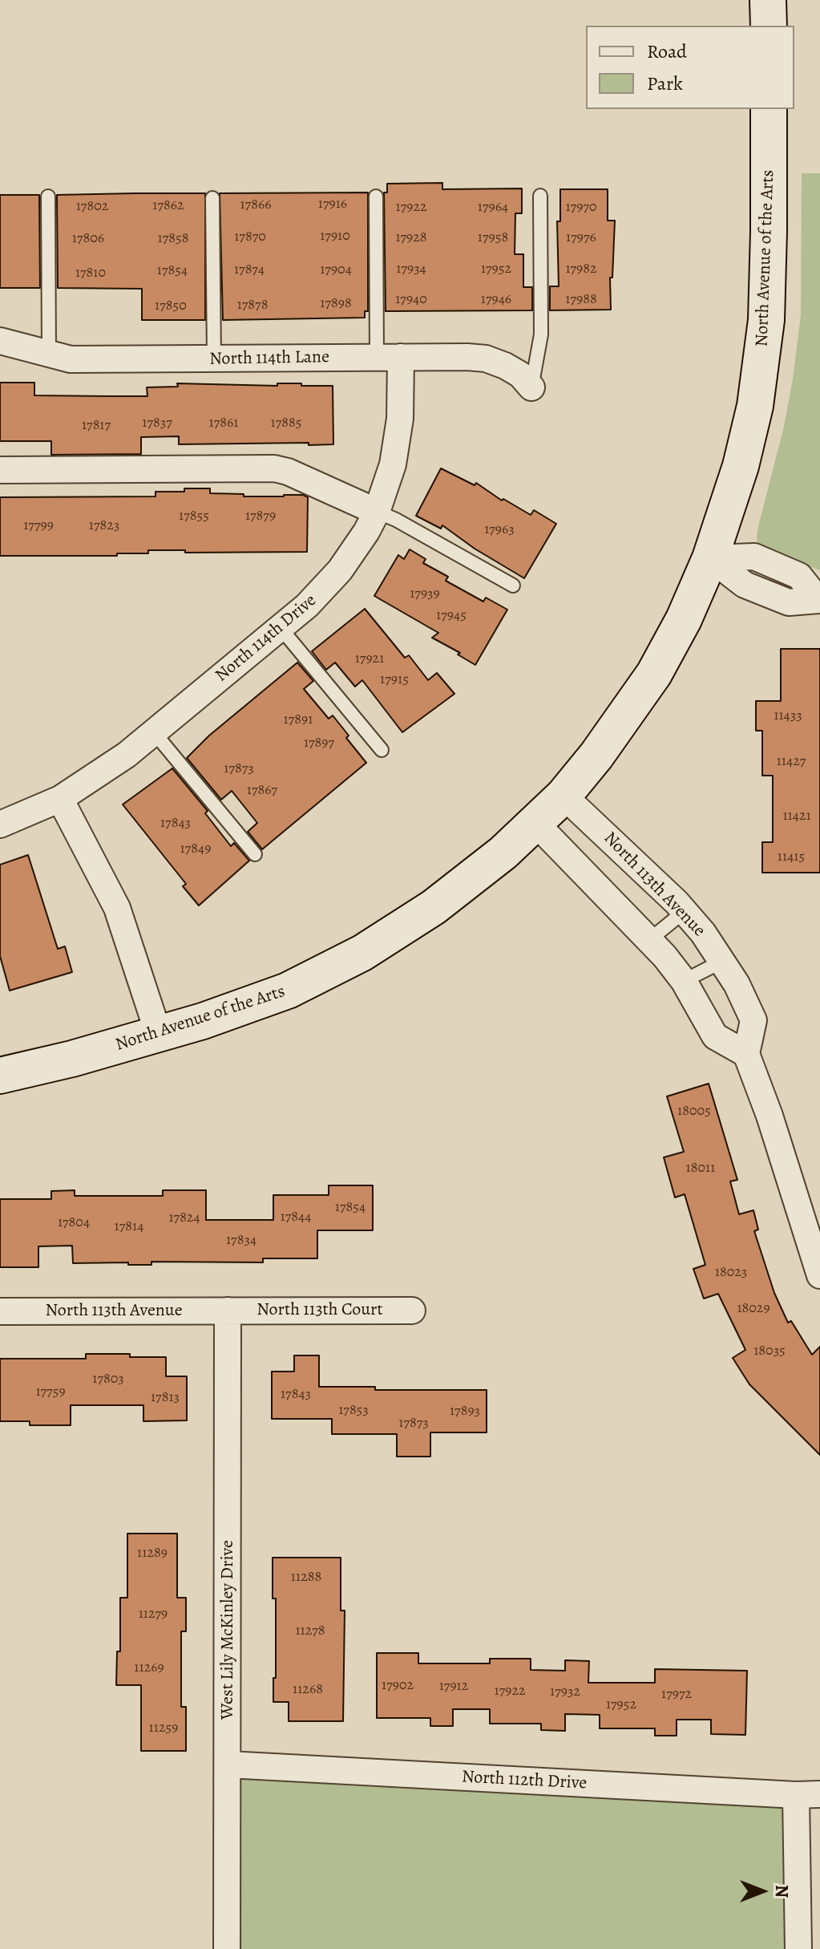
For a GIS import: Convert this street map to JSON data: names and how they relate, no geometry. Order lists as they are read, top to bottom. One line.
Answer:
{"streets":{"street":["North Avenue of the Arts","North 114th Lane","North 114th Drive","North 113th Avenue","North 113th Court","West Lily McKinley Drive","North 112th Drive"]},"crossings":[["North Avenue of the Arts","North 113th Avenue"],["North 114th Lane","North 114th Drive"],["North 113th Avenue","North 113th Court"],["North 113th Avenue","West Lily McKinley Drive"],["North 113th Court","West Lily McKinley Drive"],["West Lily McKinley Drive","North 112th Drive"]],"house_numbers":["17916","17866","17862","17802","17922","17964","17970","17910","17870","17928","17958","17976","17806","17858","17934","17952","17982","17874","17904","17854","17810","17940","17946","17988","17898","17878","17850","17837","17861","17885","17817","17855","17879","17799","17823","17963","17939","17945","17921","17915","11433","17891","17897","11427","17873","17867","11421","17843","17849","11415","18005","18011","17854","17844","17824","17804","17814","17834","18023","18029","18035","17803","17759","17843","17813","17853","17893","17873","11289","11288","11279","11278","11269","17902","17912","11268","17922","17932","17972","17952","11259"],"legend":["Road","Park"],"north":"right"}
